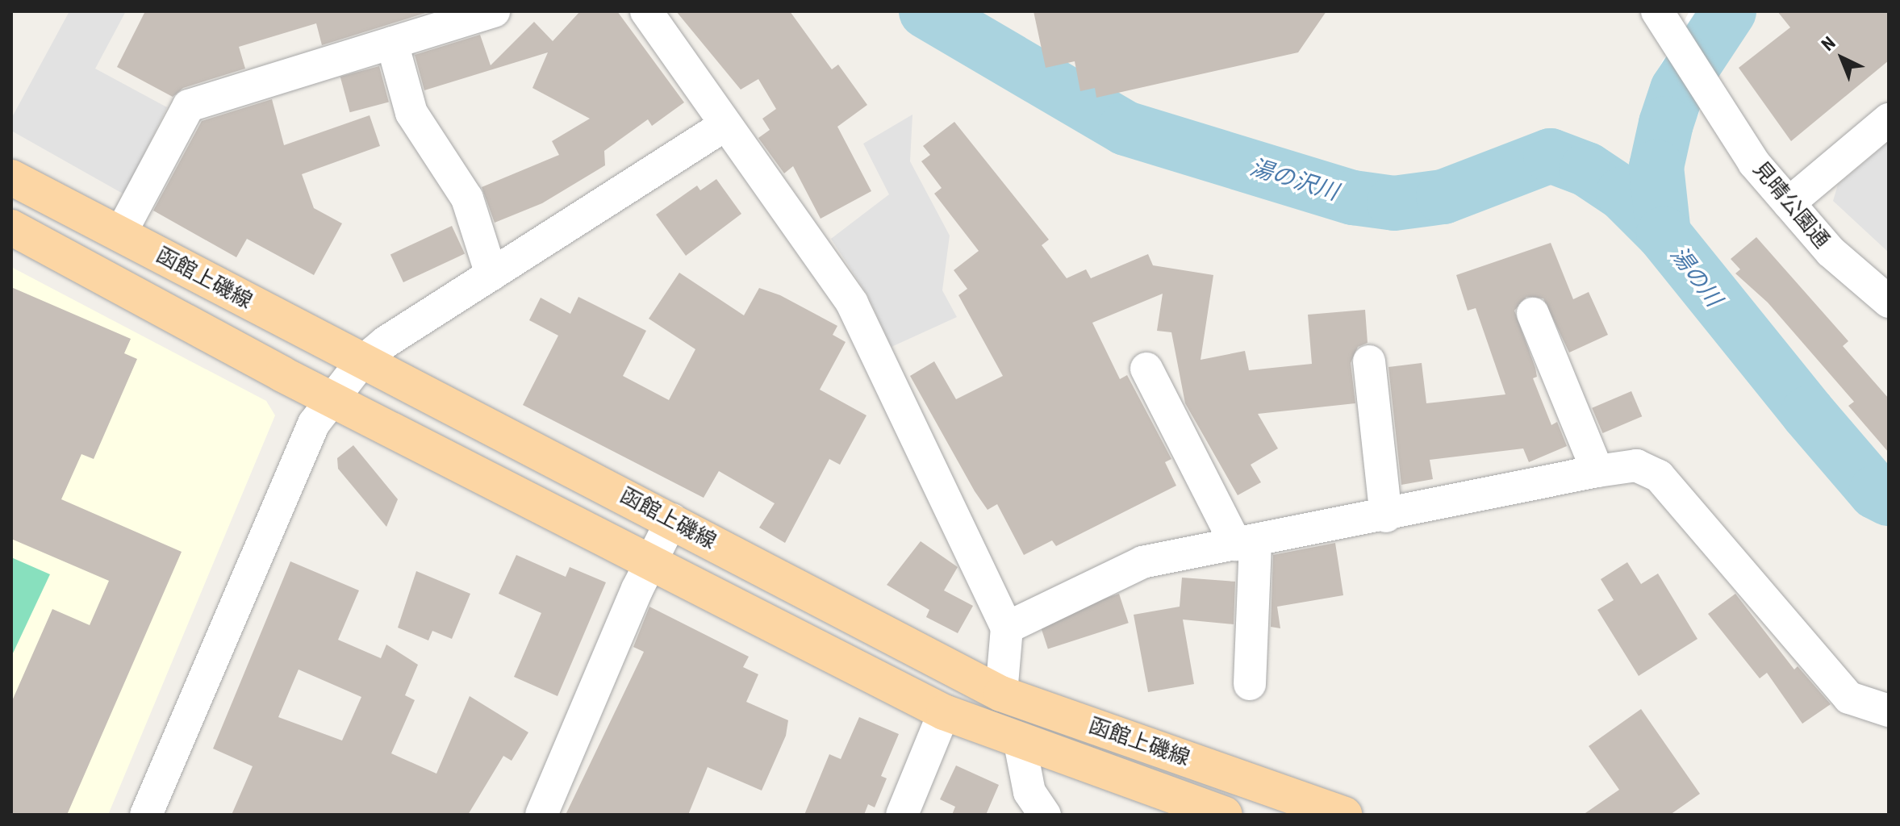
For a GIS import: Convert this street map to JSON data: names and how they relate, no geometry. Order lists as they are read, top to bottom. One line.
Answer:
{"streets":{"main road":["函館上磯線"],"street":["見晴公園通"]},"water":["湯の沢川","湯の川"],"north":"top left"}
